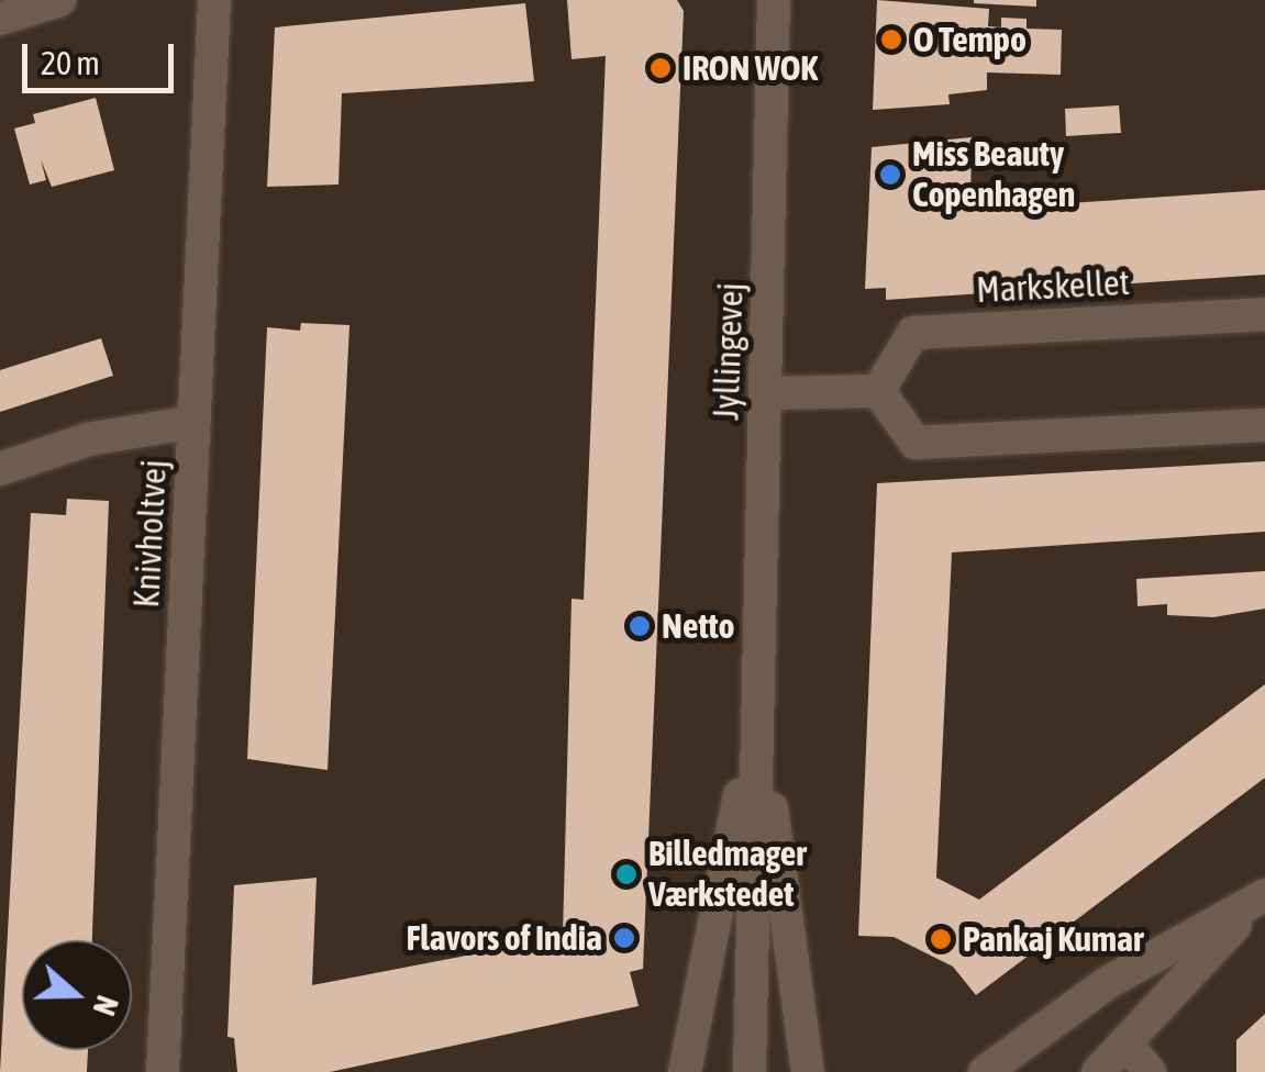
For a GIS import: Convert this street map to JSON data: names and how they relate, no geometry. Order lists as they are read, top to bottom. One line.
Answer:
{"streets":{"street":["Markskellet","Jyllingevej","Knivholtvej"]},"places":["O Tempo","IRON WOK","Miss Beauty Copenhagen","Netto","Billedmager Værkstedet","Flavors of India","Pankaj Kumar"],"scale_bar":"20 m","north":"right"}
